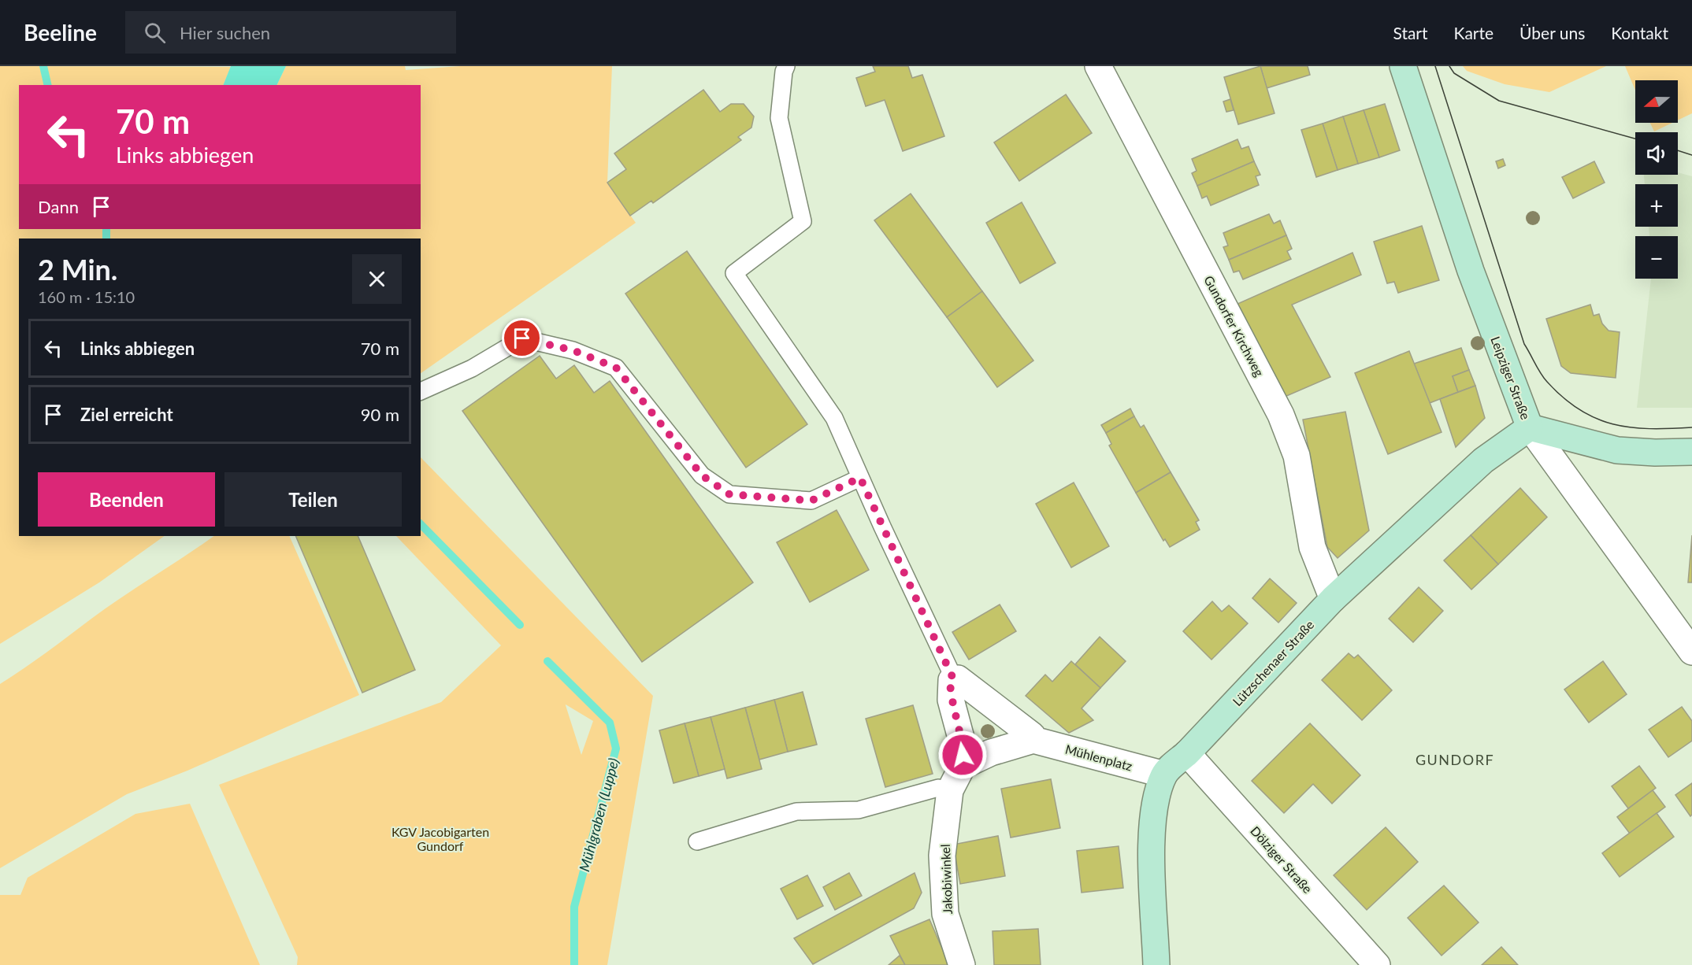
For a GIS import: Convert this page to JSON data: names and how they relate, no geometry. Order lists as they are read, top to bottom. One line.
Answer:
{"streets":{"street":["Gundorfer Kirchweg","Leipziger Straße","Lützschenaer Straße","Mühlenplatz","Dölziger Straße","Jakobiwinkel"]},"crossings":[["Gundorfer Kirchweg","Lützschenaer Straße"],["Leipziger Straße","Lützschenaer Straße"],["Lützschenaer Straße","Mühlenplatz"],["Lützschenaer Straße","Dölziger Straße"]],"districts":["GUNDORF"],"water":["Mühlgraben (Luppe)"],"parks":["KGV Jacobigarten Gundorf"],"north":"left","page":{"header":"Beeline","search":"Hier suchen","nav":["Start","Karte","Über uns","Kontakt"],"map_buttons":["+","−"],"turn":["70 m","Links abbiegen"],"then":"Dann","heading":["2 Min.","160 m · 15:10"],"list":[{"name":"Links abbiegen","value":"70 m"},{"name":"Ziel erreicht","value":"90 m"}],"buttons":["Beenden","Teilen"]}}
